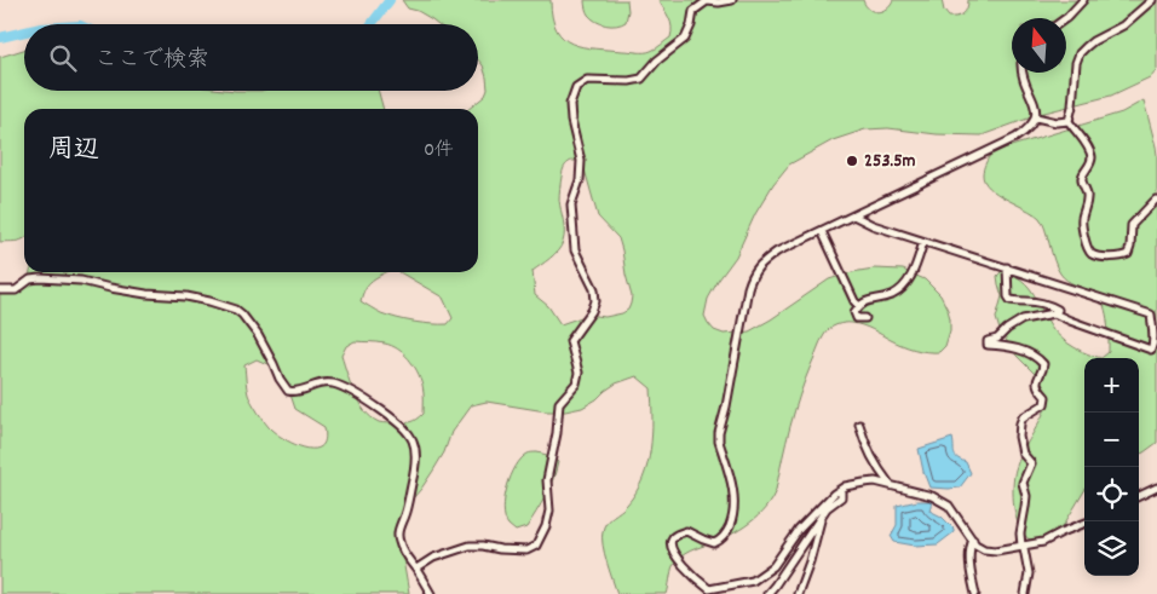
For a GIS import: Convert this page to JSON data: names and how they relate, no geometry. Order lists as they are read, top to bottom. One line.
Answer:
{"places":["253.5m"],"north":"top","page":{"search":"ここで検索","heading":["周辺","0件"],"map_buttons":["+","−"]}}
